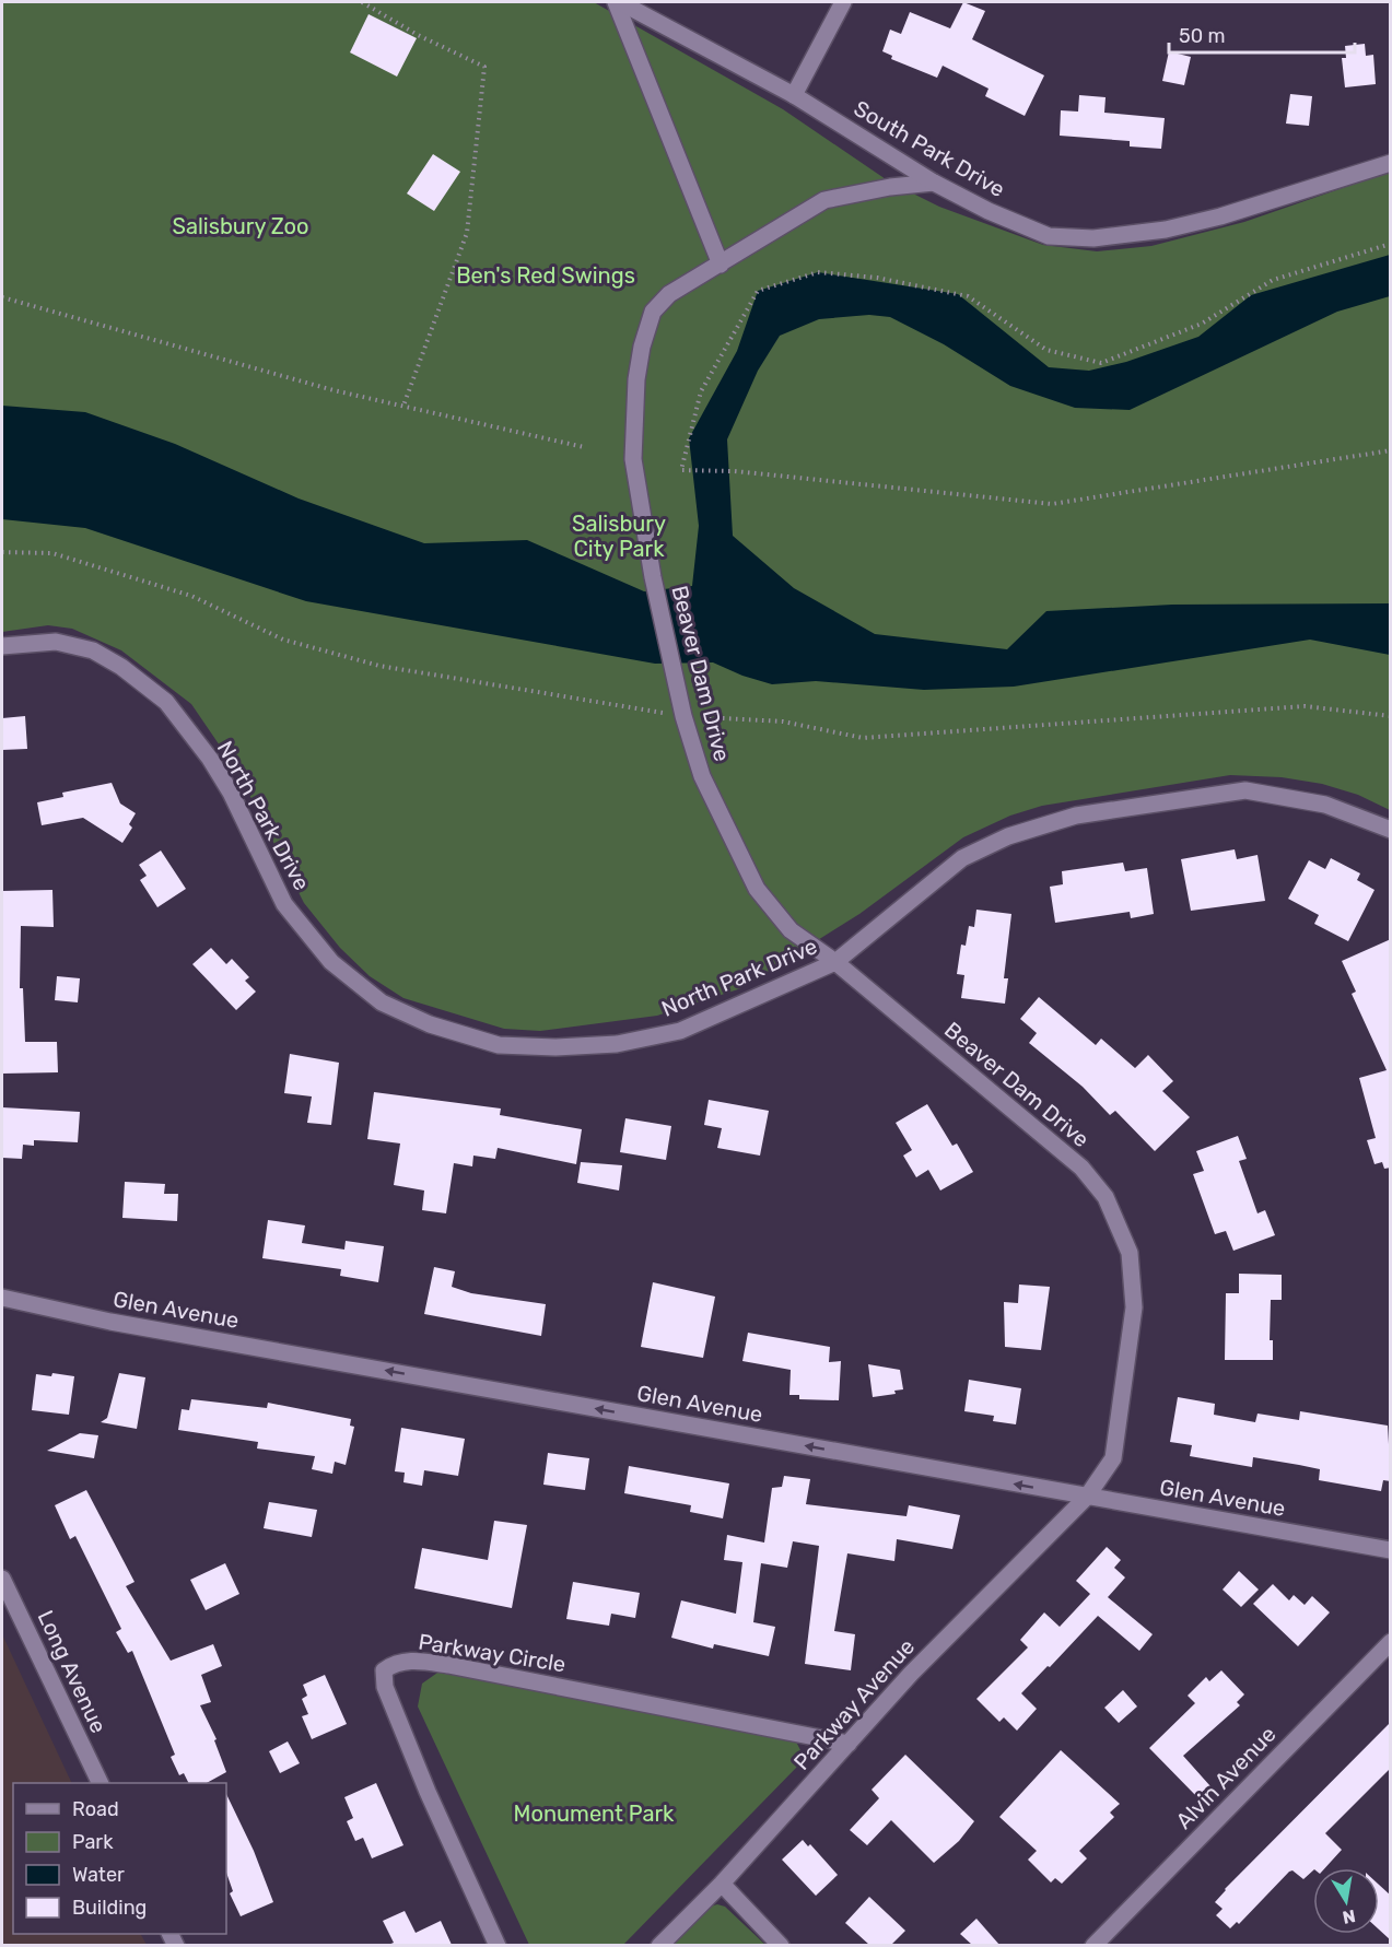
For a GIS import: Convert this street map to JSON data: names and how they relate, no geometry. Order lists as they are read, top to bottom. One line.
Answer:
{"streets":{"street":["South Park Drive","Beaver Dam Drive","North Park Drive","Glen Avenue","Parkway Circle","Long Avenue","Parkway Avenue","Alvin Avenue"]},"crossings":[["South Park Drive","Beaver Dam Drive"],["Beaver Dam Drive","North Park Drive"],["Beaver Dam Drive","Glen Avenue"],["Beaver Dam Drive","Parkway Avenue"],["Glen Avenue","Parkway Avenue"],["Parkway Circle","Parkway Avenue"]],"one_way":["Glen Avenue"],"parks":["Salisbury Zoo","Ben's Red Swings","Salisbury City Park","Monument Park"],"legend":["Road","Park","Water","Building"],"scale_bar":"50 m","north":"bottom"}
